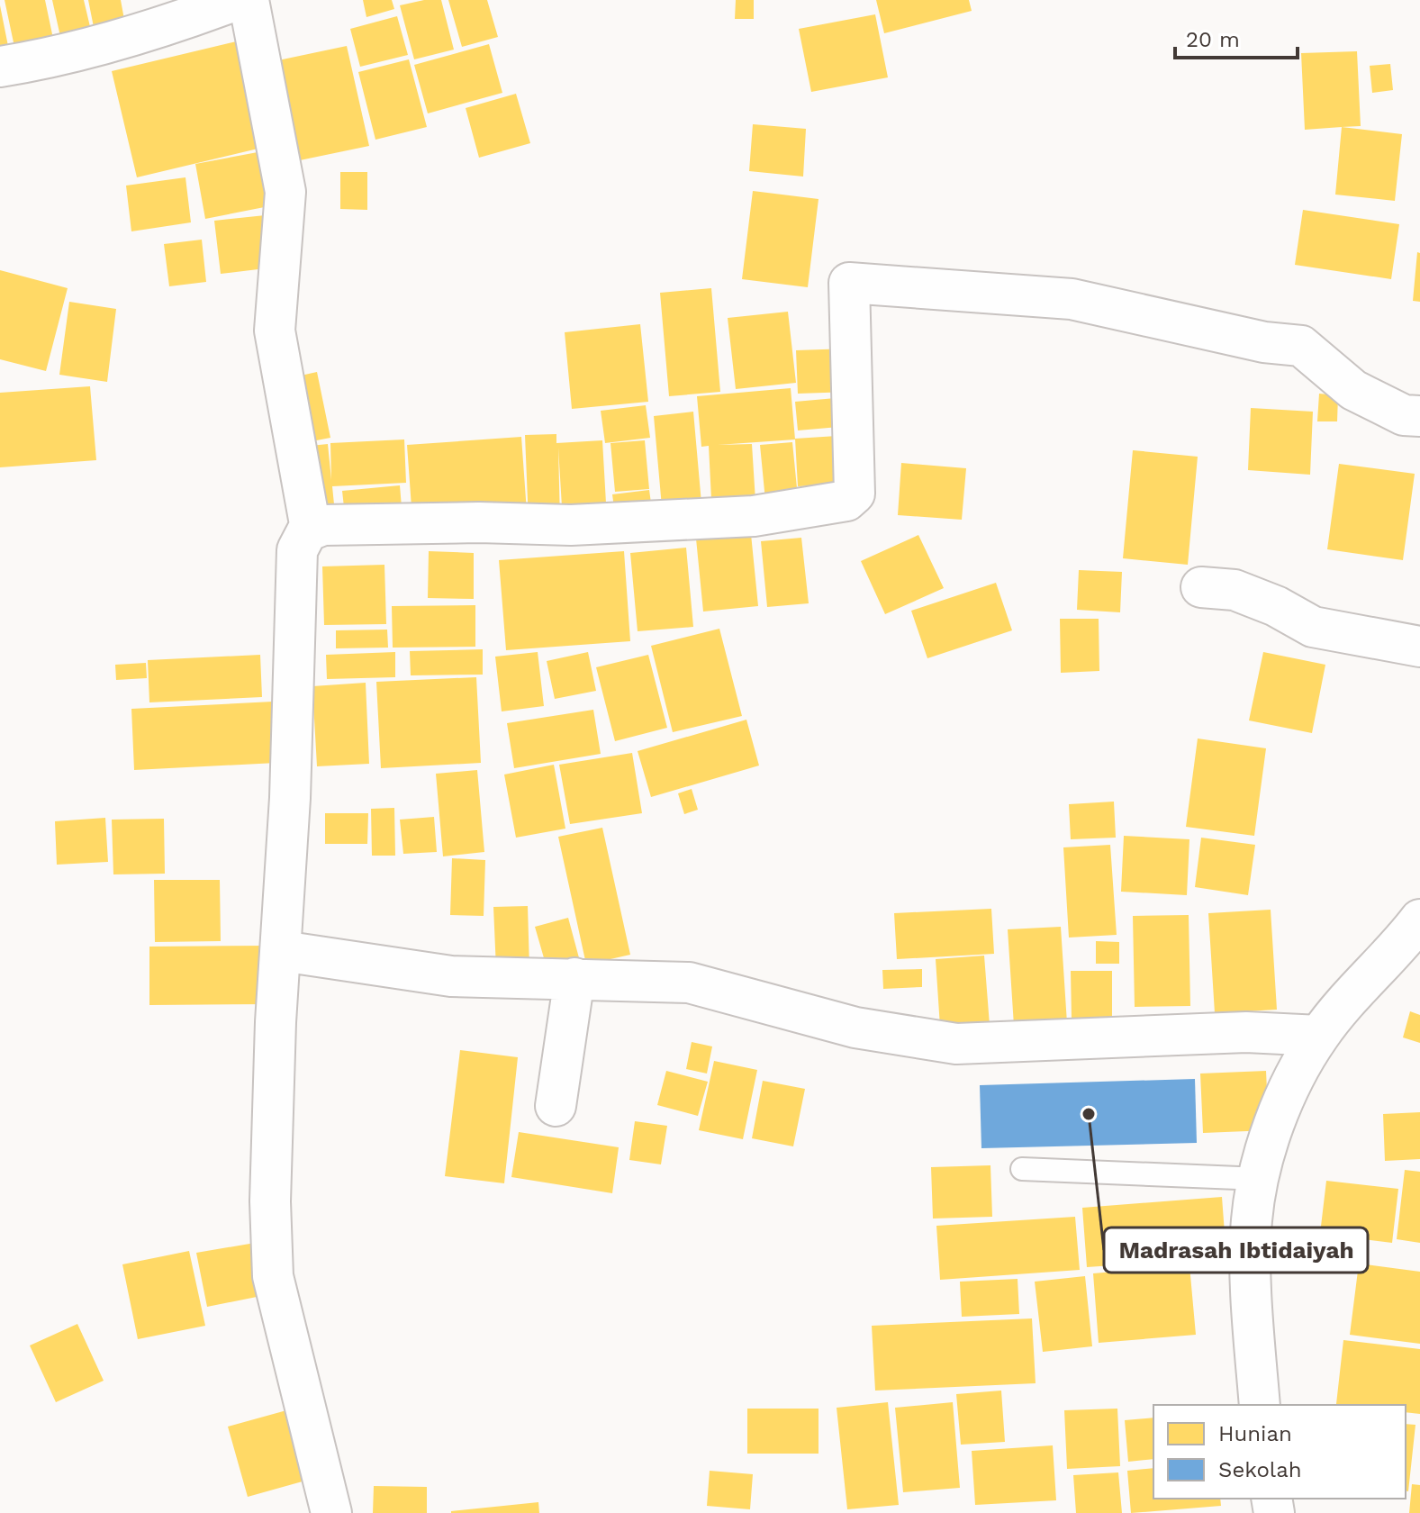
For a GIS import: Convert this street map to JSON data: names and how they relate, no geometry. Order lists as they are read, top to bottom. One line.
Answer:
{"places":["Madrasah Ibtidaiyah"],"legend":["Hunian","Sekolah"],"scale_bar":"20 m"}
